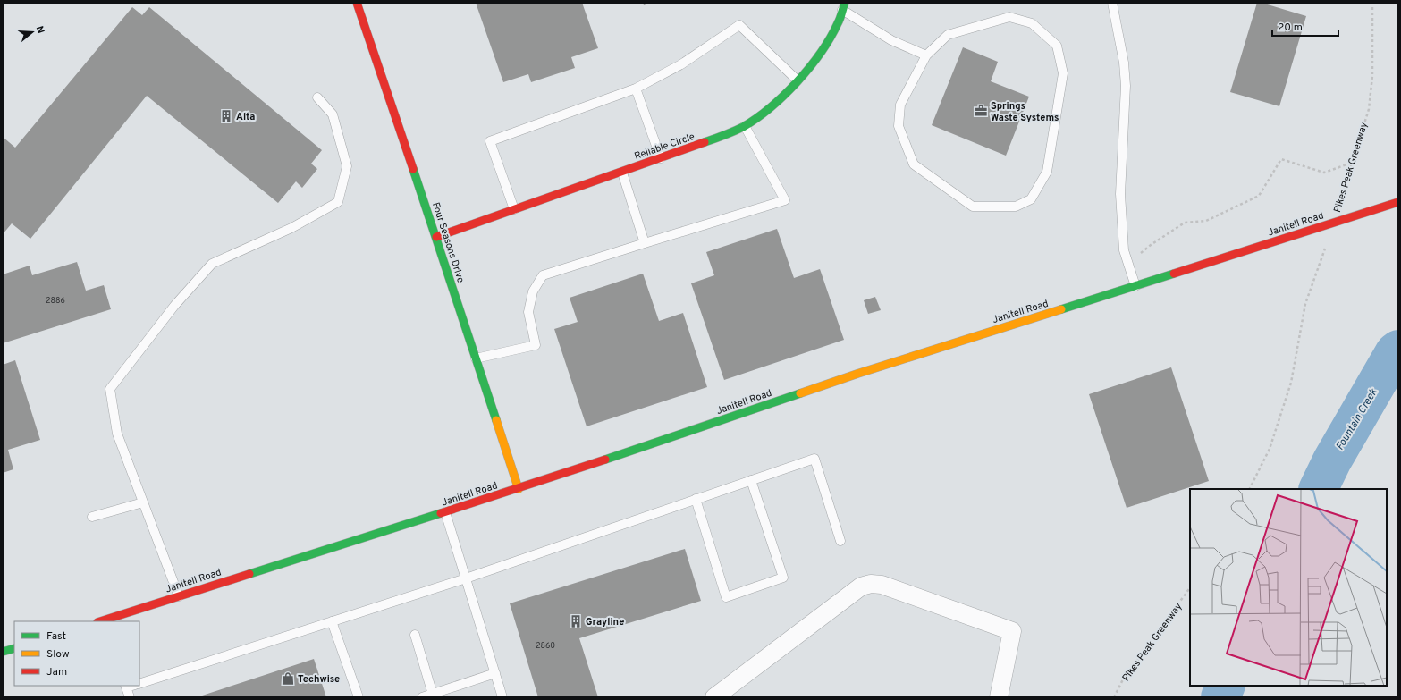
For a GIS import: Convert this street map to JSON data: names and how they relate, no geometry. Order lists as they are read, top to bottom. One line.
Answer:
{"streets":{"street":["Reliable Circle","Janitell Road","Four Seasons Drive"],"path":["Pikes Peak Greenway"]},"crossings":[["Reliable Circle","Four Seasons Drive"],["Janitell Road","Four Seasons Drive"]],"water":["Fountain Creek"],"places":{"office":["Springs Waste Systems"],"building":["Alta","Grayline"],"shop":["Techwise"]},"house_numbers":["2886","2860"],"legend":["Fast","Slow","Jam"],"scale_bar":"20 m","north":"right"}
